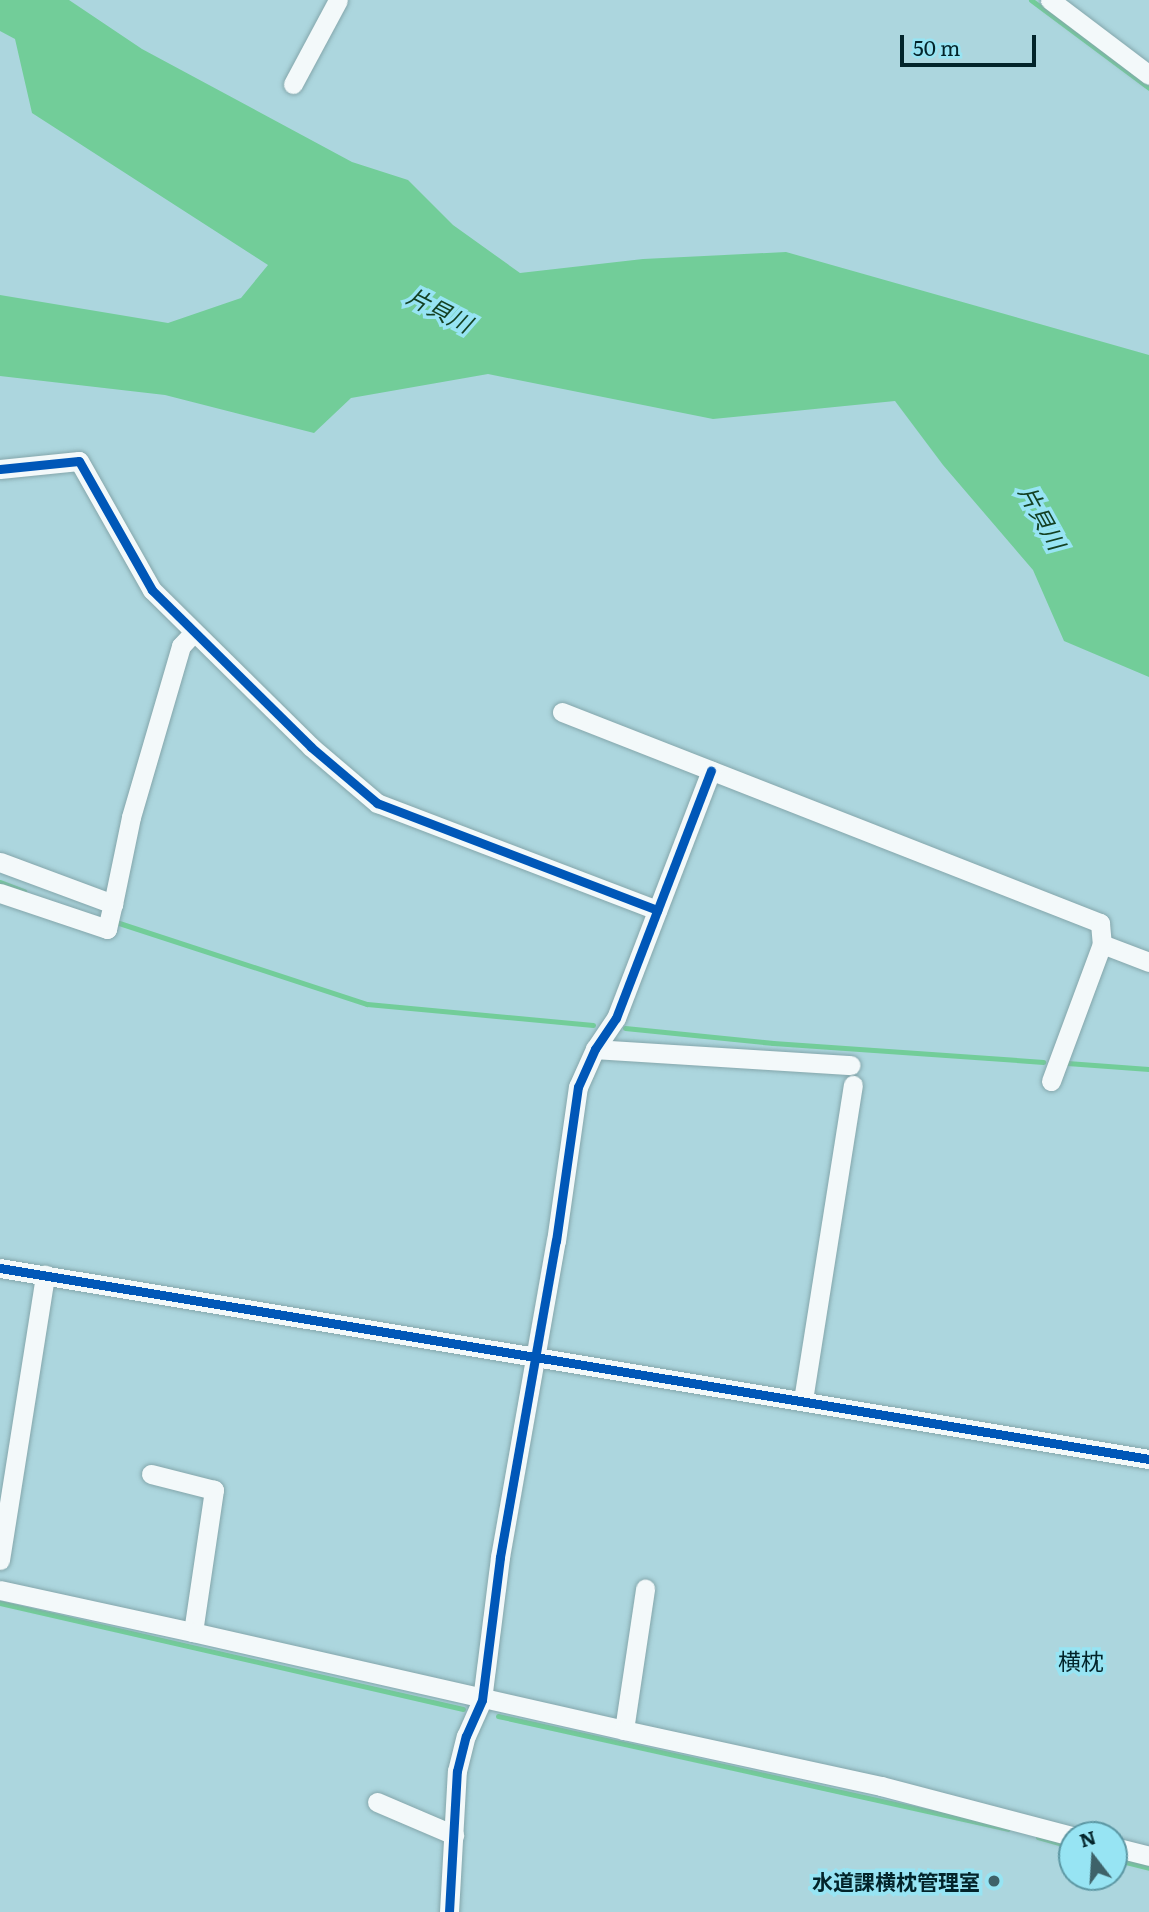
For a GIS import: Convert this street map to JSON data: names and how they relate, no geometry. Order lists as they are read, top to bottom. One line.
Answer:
{"districts":["横枕"],"water":["片貝川"],"places":["水道課横枕管理室"],"scale_bar":"50 m","north":"top"}
